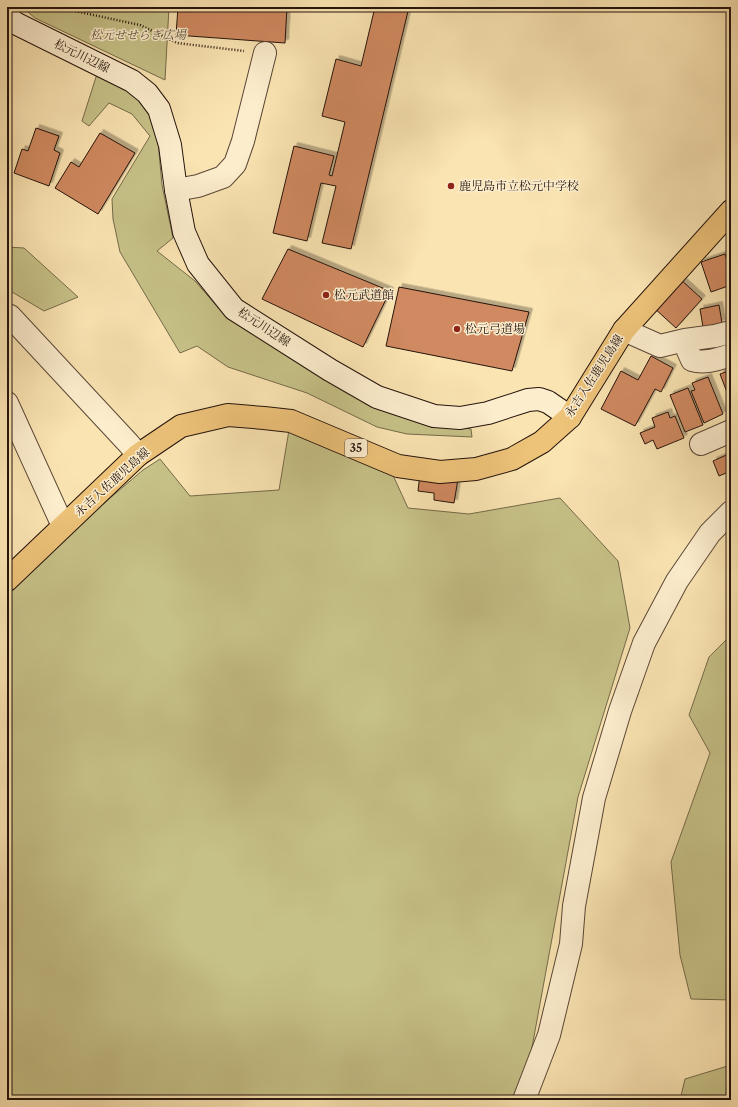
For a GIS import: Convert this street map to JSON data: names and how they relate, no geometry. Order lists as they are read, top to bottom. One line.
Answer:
{"streets":{"main road":["永吉入佐鹿児島線","35"],"street":["松元川辺線"]},"crossings":[["松元川辺線","永吉入佐鹿児島線"]],"parks":["松元せせらぎ広場"],"places":["鹿児島市立松元中学校","松元武道館","松元弓道場"]}
